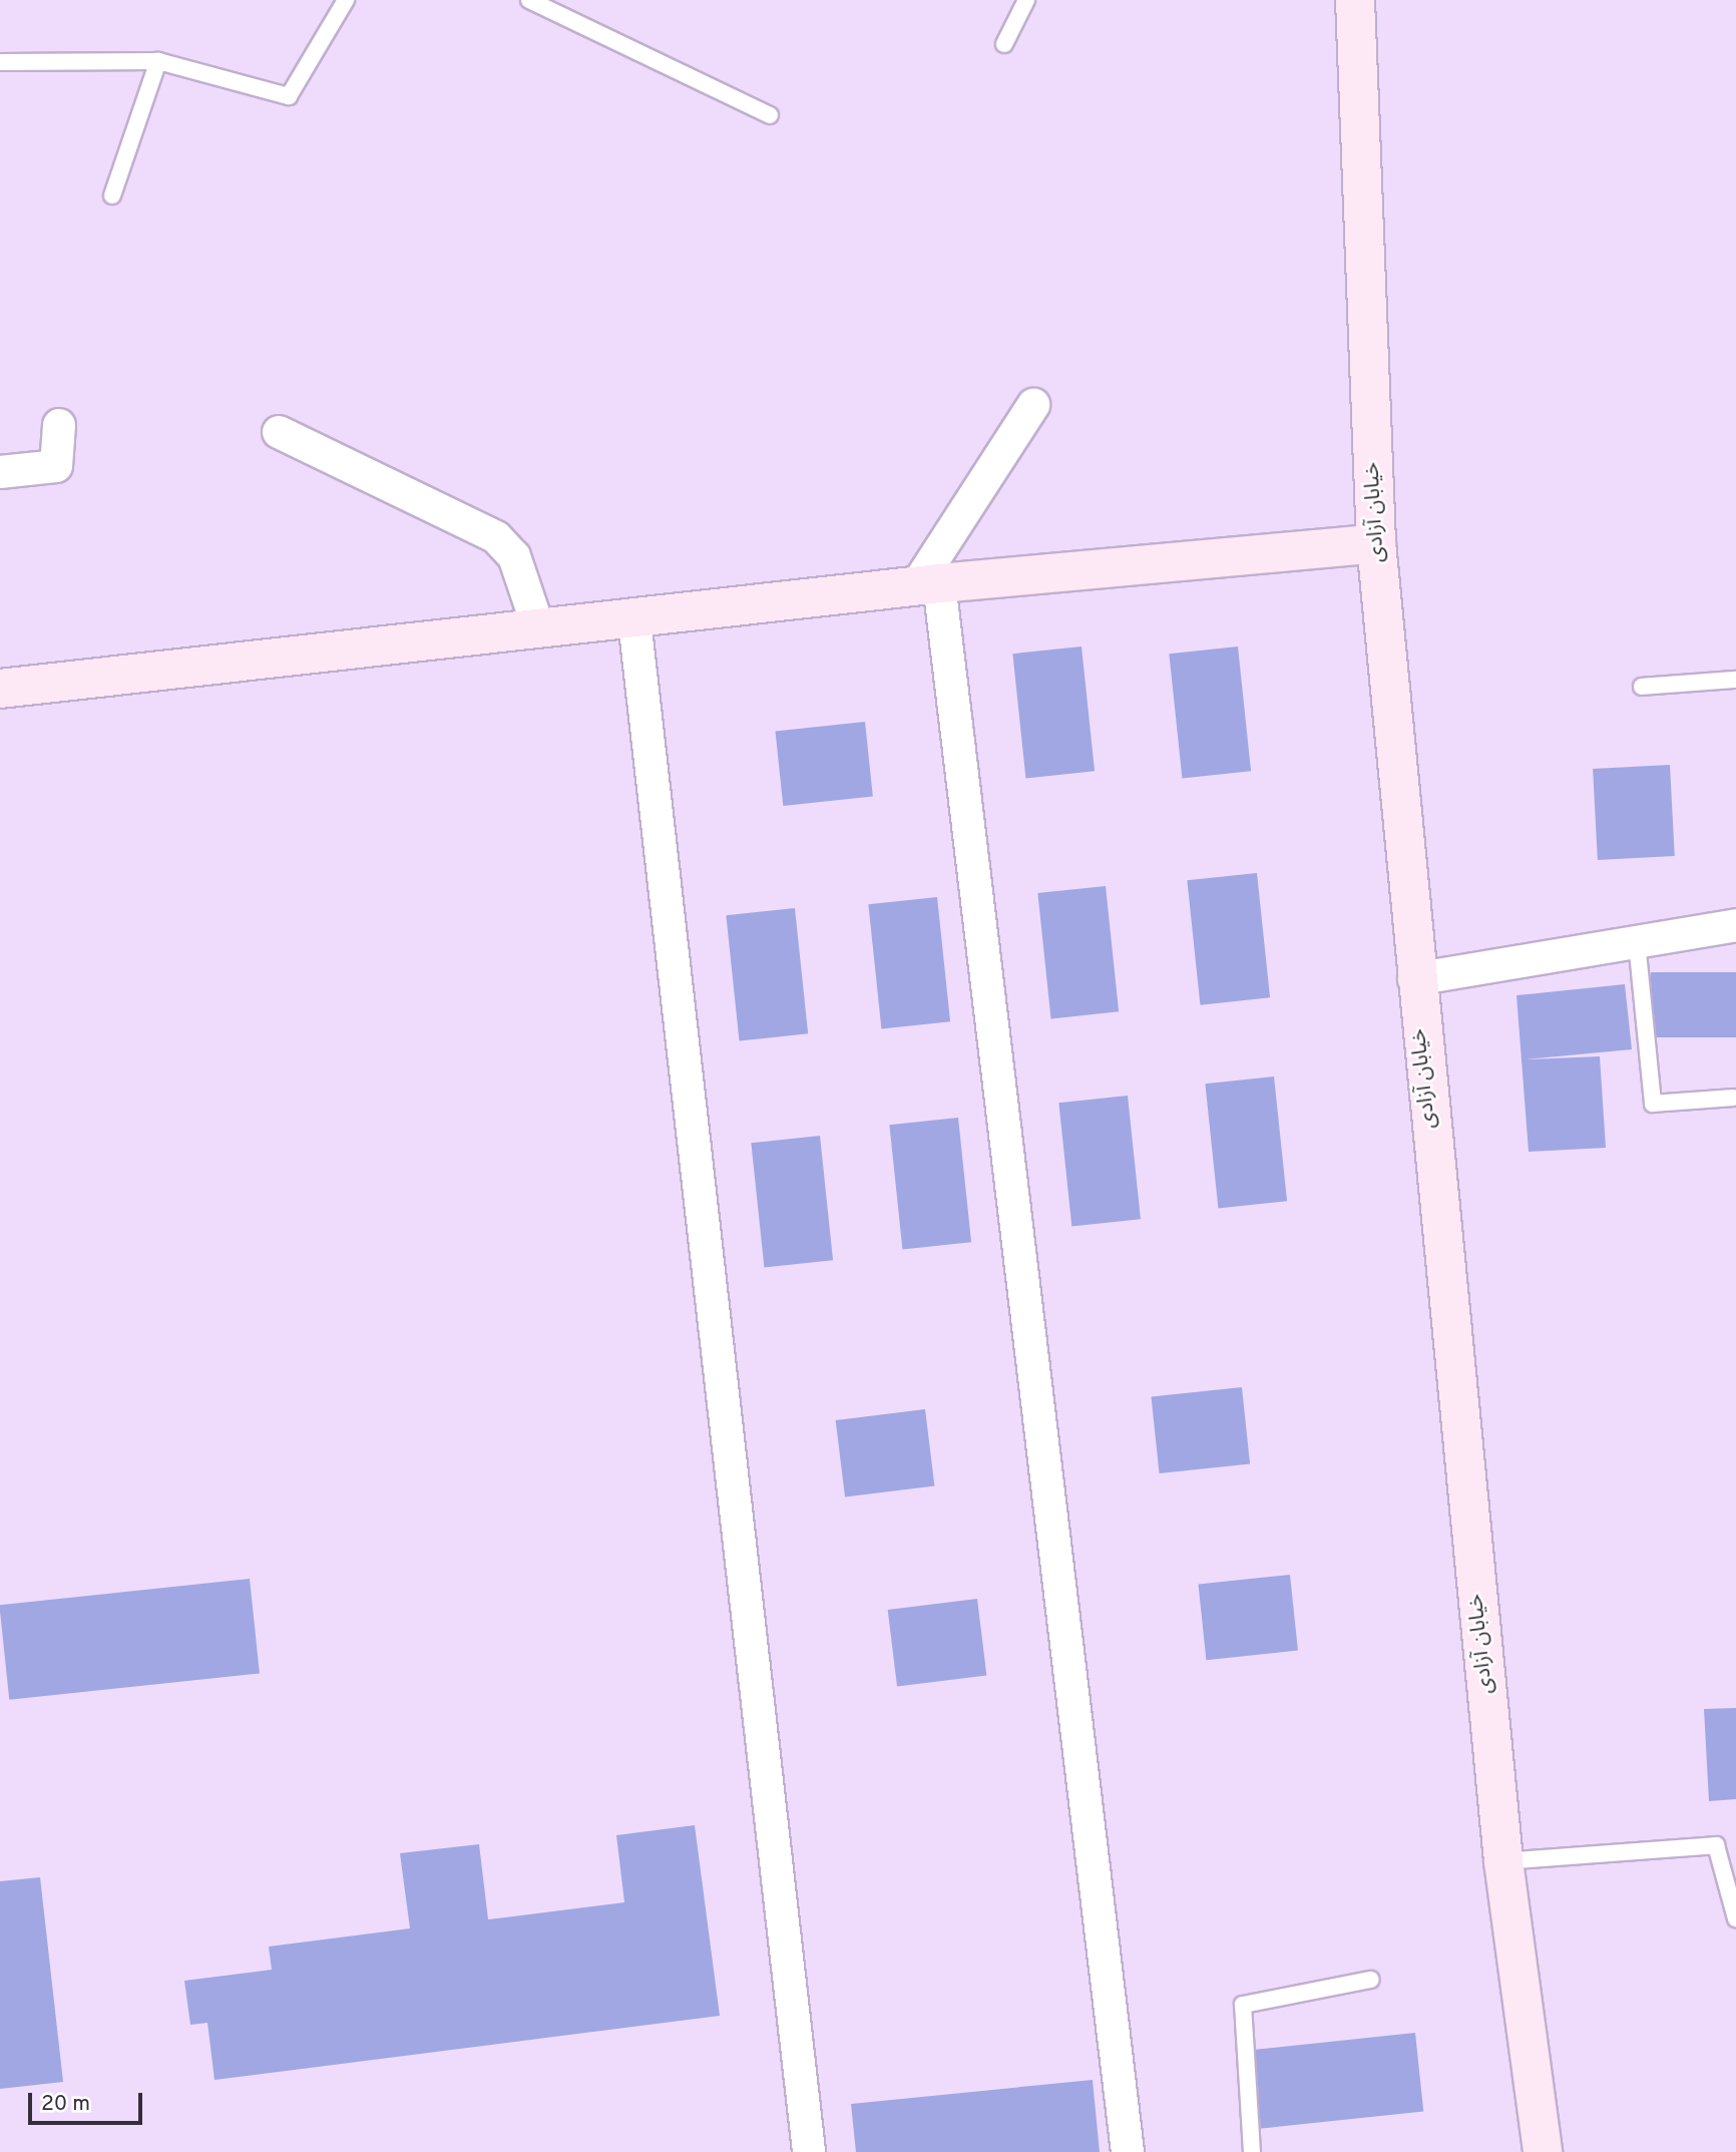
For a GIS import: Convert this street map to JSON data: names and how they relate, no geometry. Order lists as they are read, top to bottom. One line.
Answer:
{"streets":{"street":["خیابان آزادی"]},"scale_bar":"20 m"}
